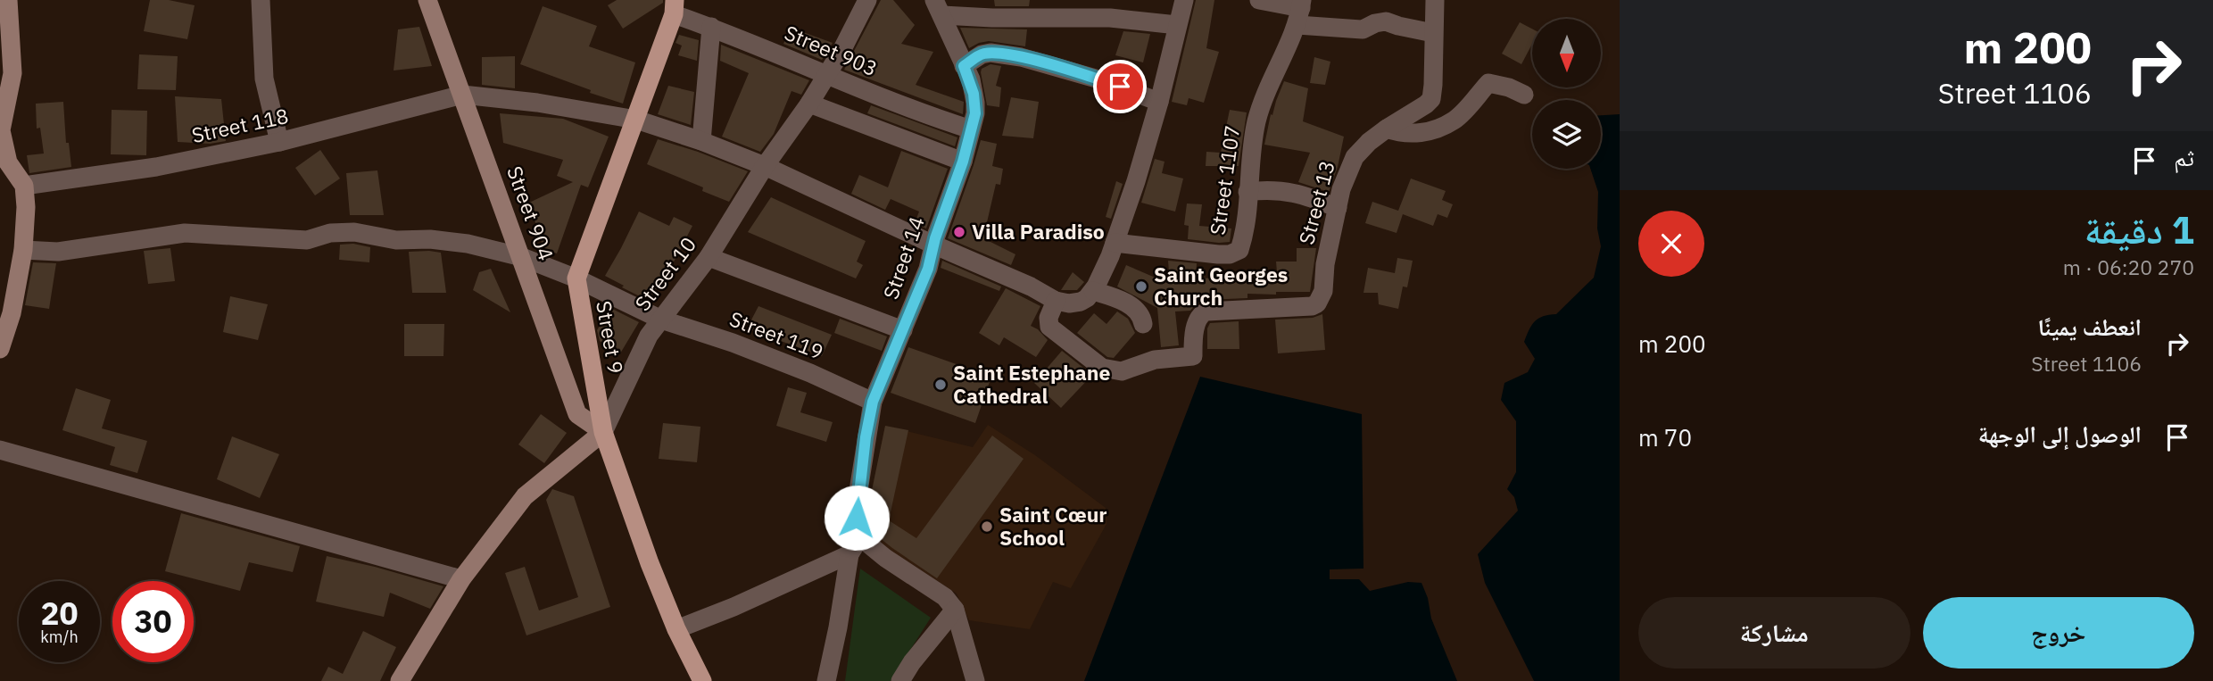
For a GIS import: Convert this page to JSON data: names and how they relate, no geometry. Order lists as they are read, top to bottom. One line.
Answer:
{"streets":{"main road":["Street 9"],"street":["Street 903","Street 118","Street 1107","Street 13","Street 904","Street 14","Street 10","Street 119"]},"crossings":[["Street 903","Street 14"],["Street 903","Street 10"],["Street 903","Street 9"],["Street 118","Street 904"],["Street 904","Street 10"],["Street 904","Street 119"],["Street 904","Street 9"],["Street 14","Street 119"],["Street 10","Street 119"],["Street 10","Street 9"],["Street 119","Street 9"]],"places":["Villa Paradiso","Saint Georges Church","Saint Estephane Cathedral","Saint Cœur School"],"north":"bottom","page":{"turn":["200 m","Street 1106"],"then":"ثم","heading":["1 دقيقة","270 m · 06:20"],"list":[{"name":"انعطف يمينًا","note":"Street 1106","value":"200 m"},{"name":"الوصول إلى الوجهة","value":"70 m"}],"speed":"20 km/h","limit":"30","buttons":["خروج","مشاركة"]}}
